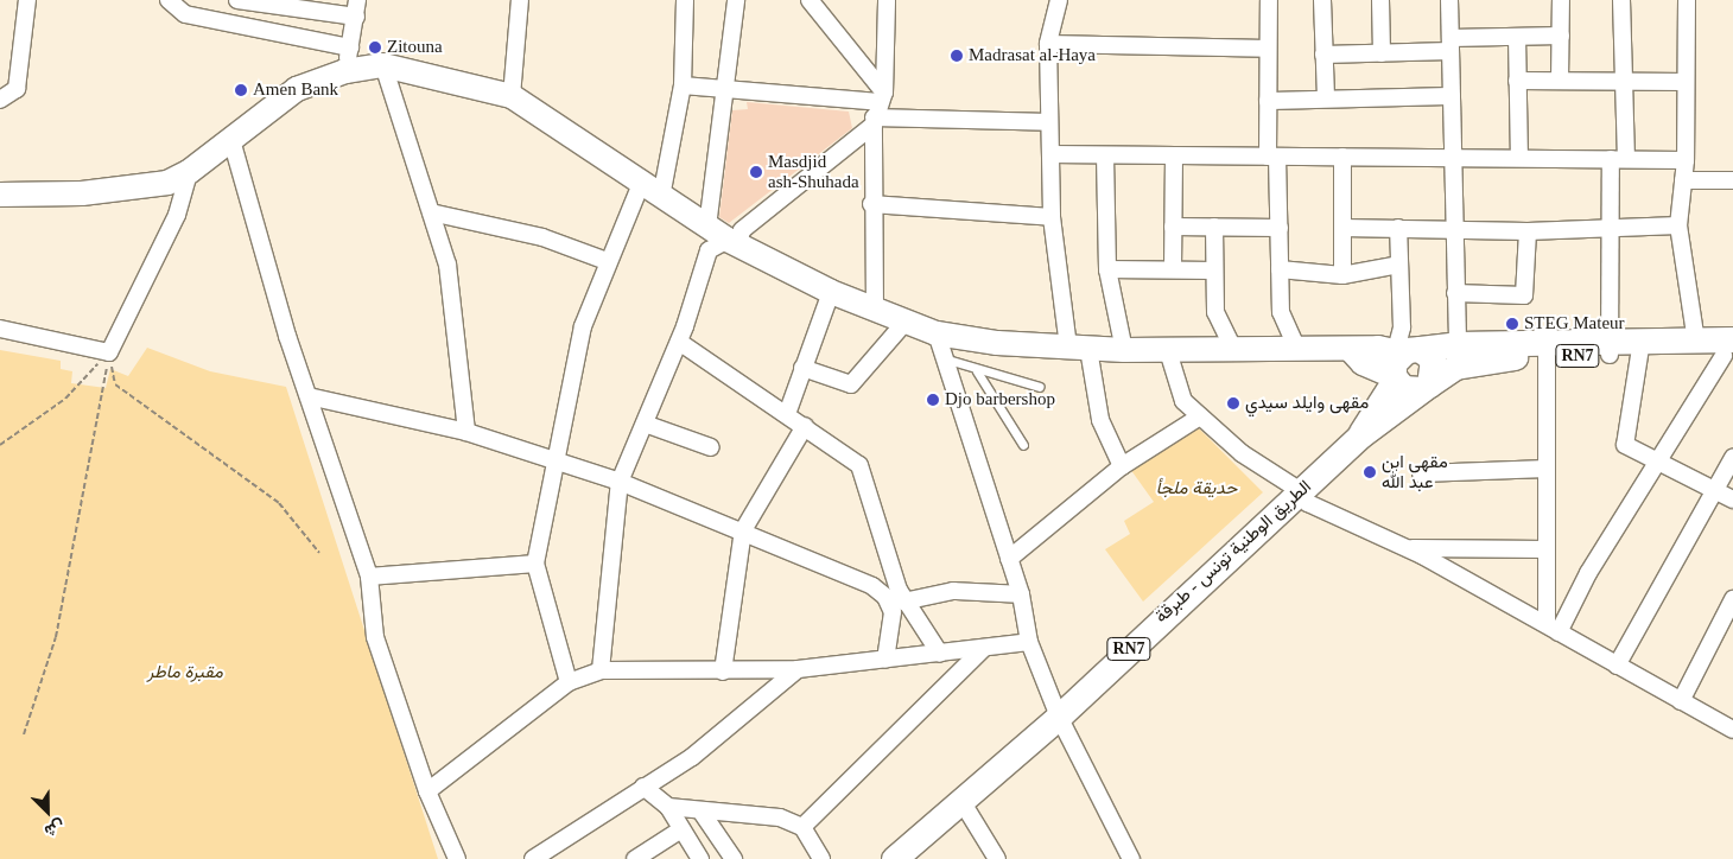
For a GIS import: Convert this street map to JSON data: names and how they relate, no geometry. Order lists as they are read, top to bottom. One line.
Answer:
{"streets":{"main road":["RN7","الطريق الوطنية تونس - طبرقة"]},"parks":["حديقة ملجأ","مقبرة ماطر"],"places":["Zitouna","Madrasat al-Haya","Amen Bank","Masdjid ash-Shuhada","STEG Mateur","Djo barbershop","مقهى وايلد سيدي","مقهى ابن عبد الله"],"north":"bottom right"}
